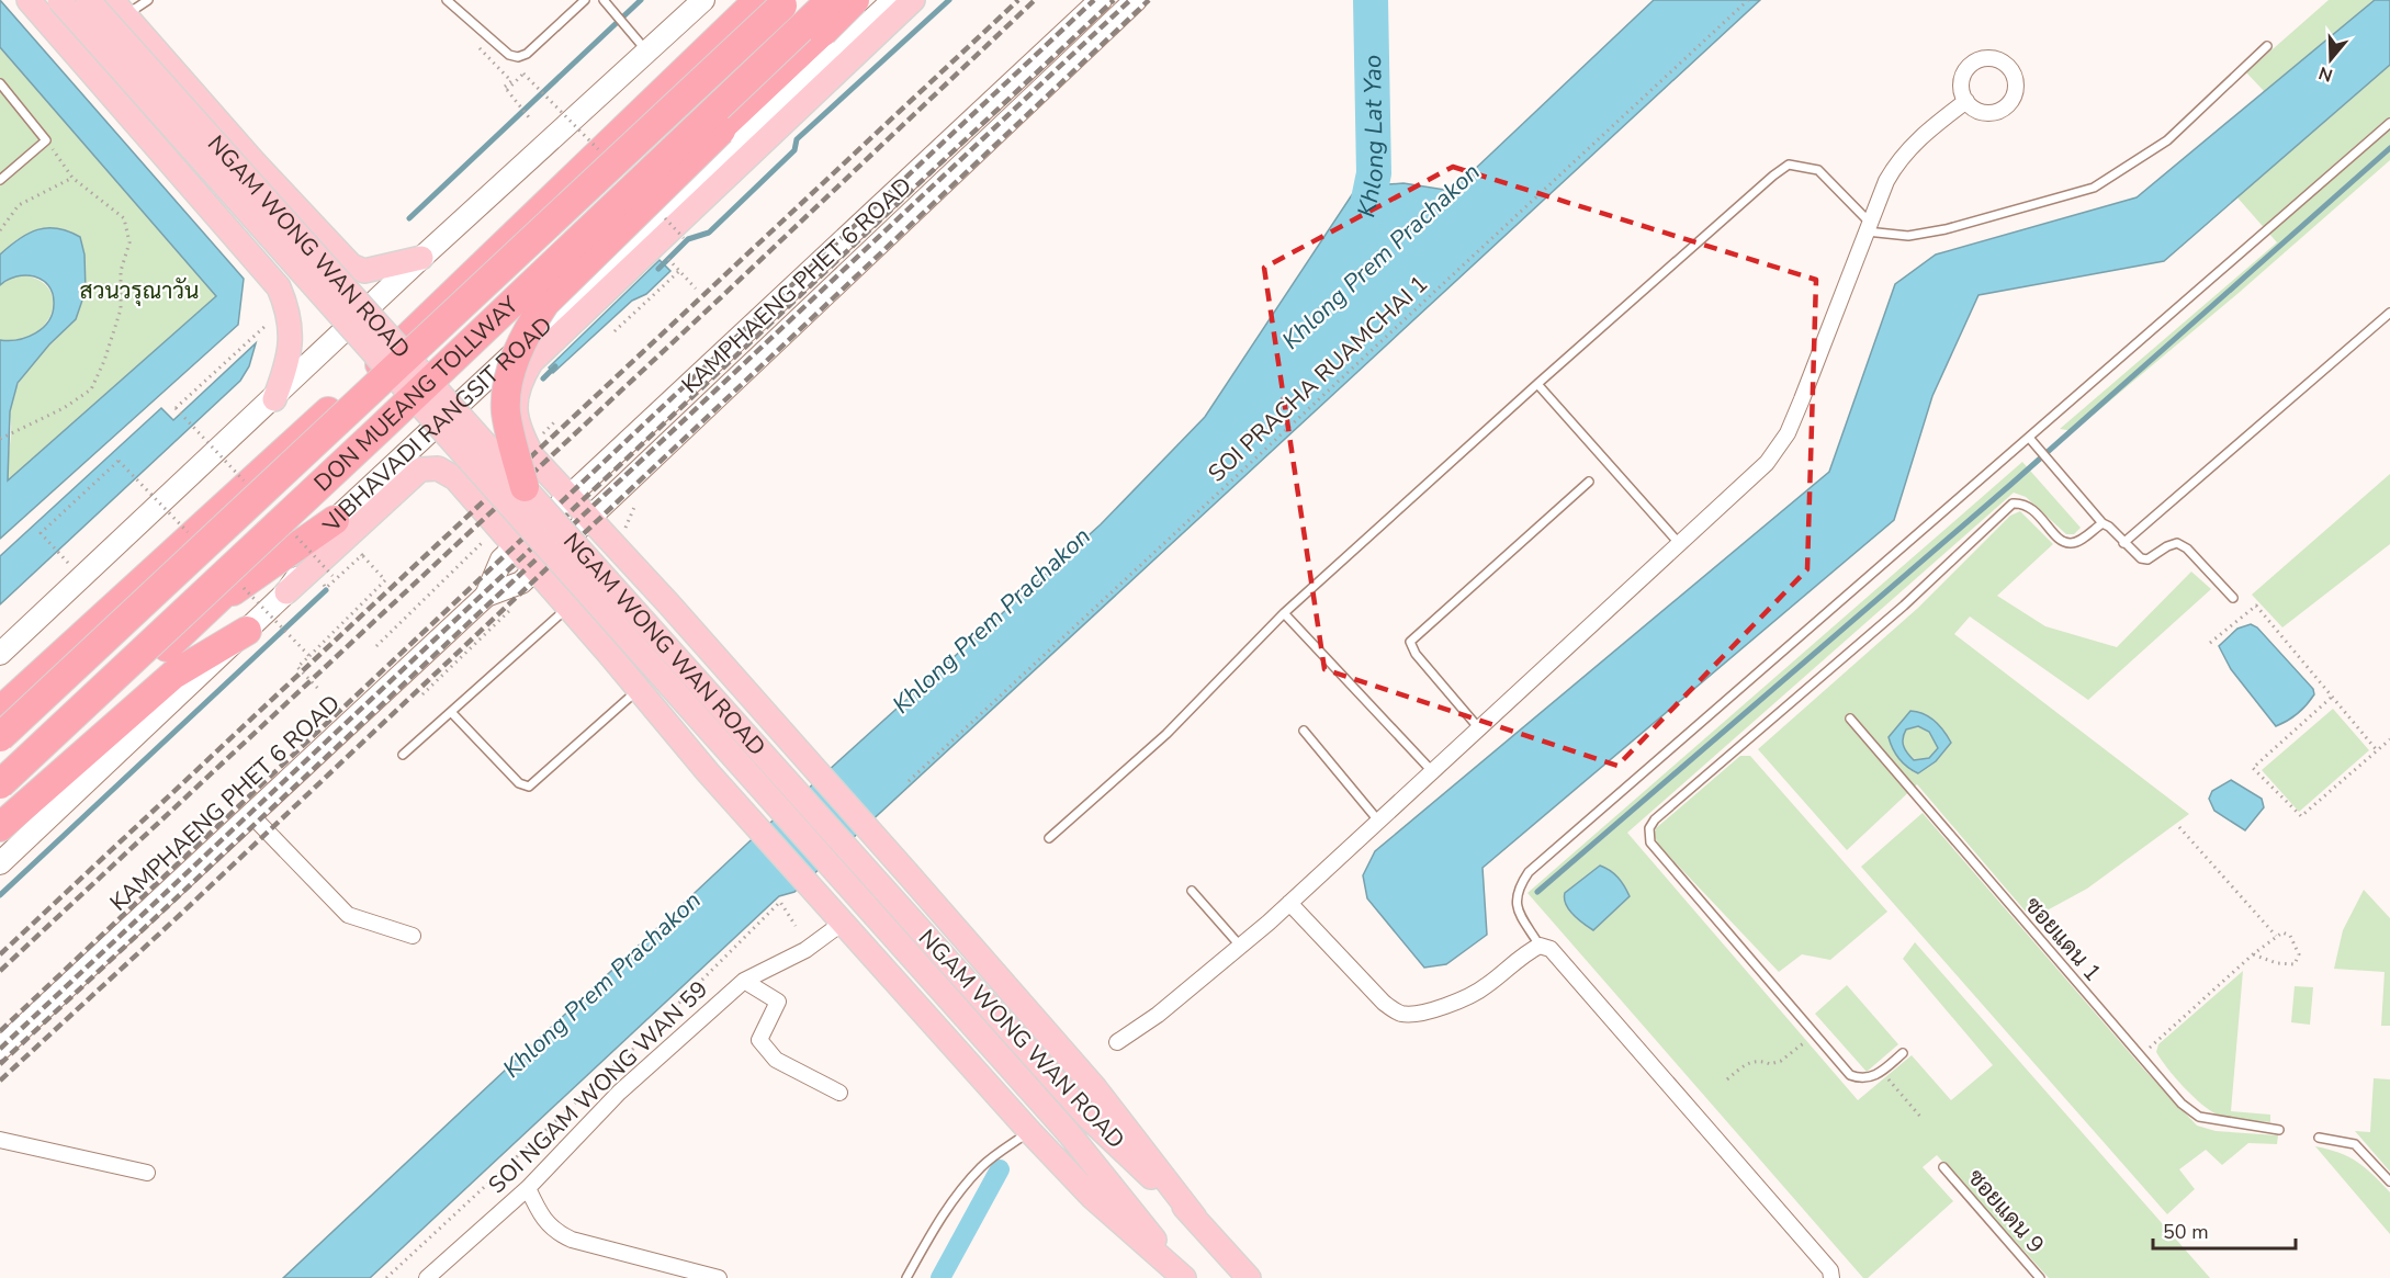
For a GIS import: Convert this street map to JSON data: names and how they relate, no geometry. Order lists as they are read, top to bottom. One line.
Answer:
{"streets":{"highway":["DON MUEANG TOLLWAY","VIBHAVADI RANGSIT ROAD"],"main road":["NGAM WONG WAN ROAD"],"street":["KAMPHAENG PHET 6 ROAD","SOI NGAM WONG WAN 59"],"lane":["ซอยแดน 1","ซอยแดน 9"],"path":["SOI PRACHA RUAMCHAI 1"]},"water":["Khlong Lat Yao","Khlong Prem Prachakon"],"parks":["สวนวรุณาวัน"],"scale_bar":"50 m","north":"bottom"}
